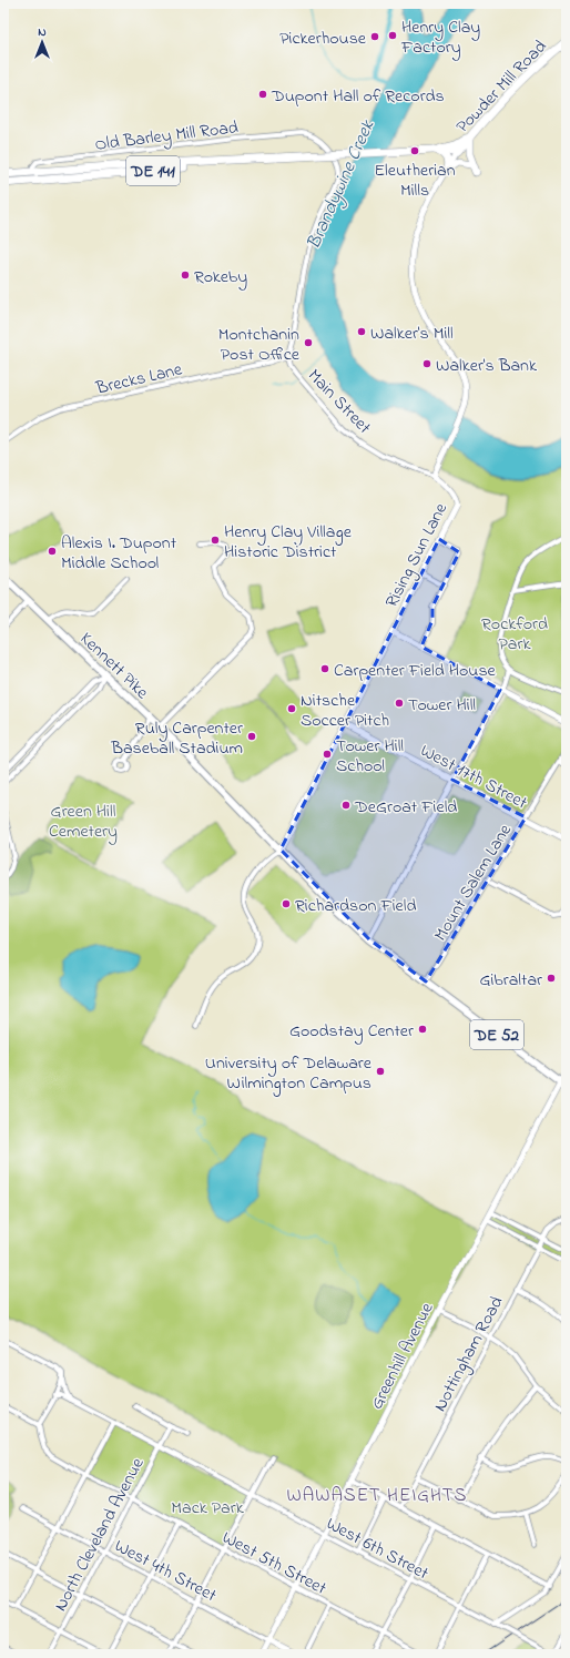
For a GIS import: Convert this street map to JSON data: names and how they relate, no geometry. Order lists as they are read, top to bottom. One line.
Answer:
{"streets":{"highway":["Powder Mill Road","DE 141"],"main road":["Kennett Pike","DE 52"],"street":["Old Barley Mill Road","Brecks Lane","Main Street","Rising Sun Lane","West 17th Street","Mount Salem Lane","Nottingham Road","Greenhill Avenue","North Cleveland Avenue","West 6th Street","West 5th Street","West 4th Street"]},"crossings":[["Powder Mill Road","DE 141"],["Powder Mill Road","Rising Sun Lane"],["Old Barley Mill Road","DE 141"],["Old Barley Mill Road","Brecks Lane"],["Old Barley Mill Road","Main Street"],["DE 141","Rising Sun Lane"],["Brecks Lane","Main Street"],["Main Street","Rising Sun Lane"],["Rising Sun Lane","Kennett Pike"],["Rising Sun Lane","West 17th Street"],["Rising Sun Lane","DE 52"],["Kennett Pike","DE 52"],["West 17th Street","Mount Salem Lane"],["Mount Salem Lane","DE 52"],["DE 52","Greenhill Avenue"],["Greenhill Avenue","West 6th Street"],["Greenhill Avenue","West 5th Street"],["Greenhill Avenue","West 4th Street"],["North Cleveland Avenue","West 6th Street"],["North Cleveland Avenue","West 5th Street"],["North Cleveland Avenue","West 4th Street"]],"districts":["WAWASET HEIGHTS"],"water":["Brandywine Creek"],"parks":["Rockford Park","Green Hill Cemetery","Mack Park"],"places":["Henry Clay Factory","Pickerhouse","Dupont Hall of Records","Eleutherian Mills","Rokeby","Walker's Mill","Montchanin Post Office","Walker's Bank","Henry Clay Village Historic District","Alexis I. Dupont Middle School","Carpenter Field House","Tower Hill","Nitsche Soccer Pitch","Ruly Carpenter Baseball Stadium","Tower Hill School","DeGroat Field","Richardson Field","Gibraltar","Goodstay Center","University of Delaware Wilmington Campus"],"north":"top"}
